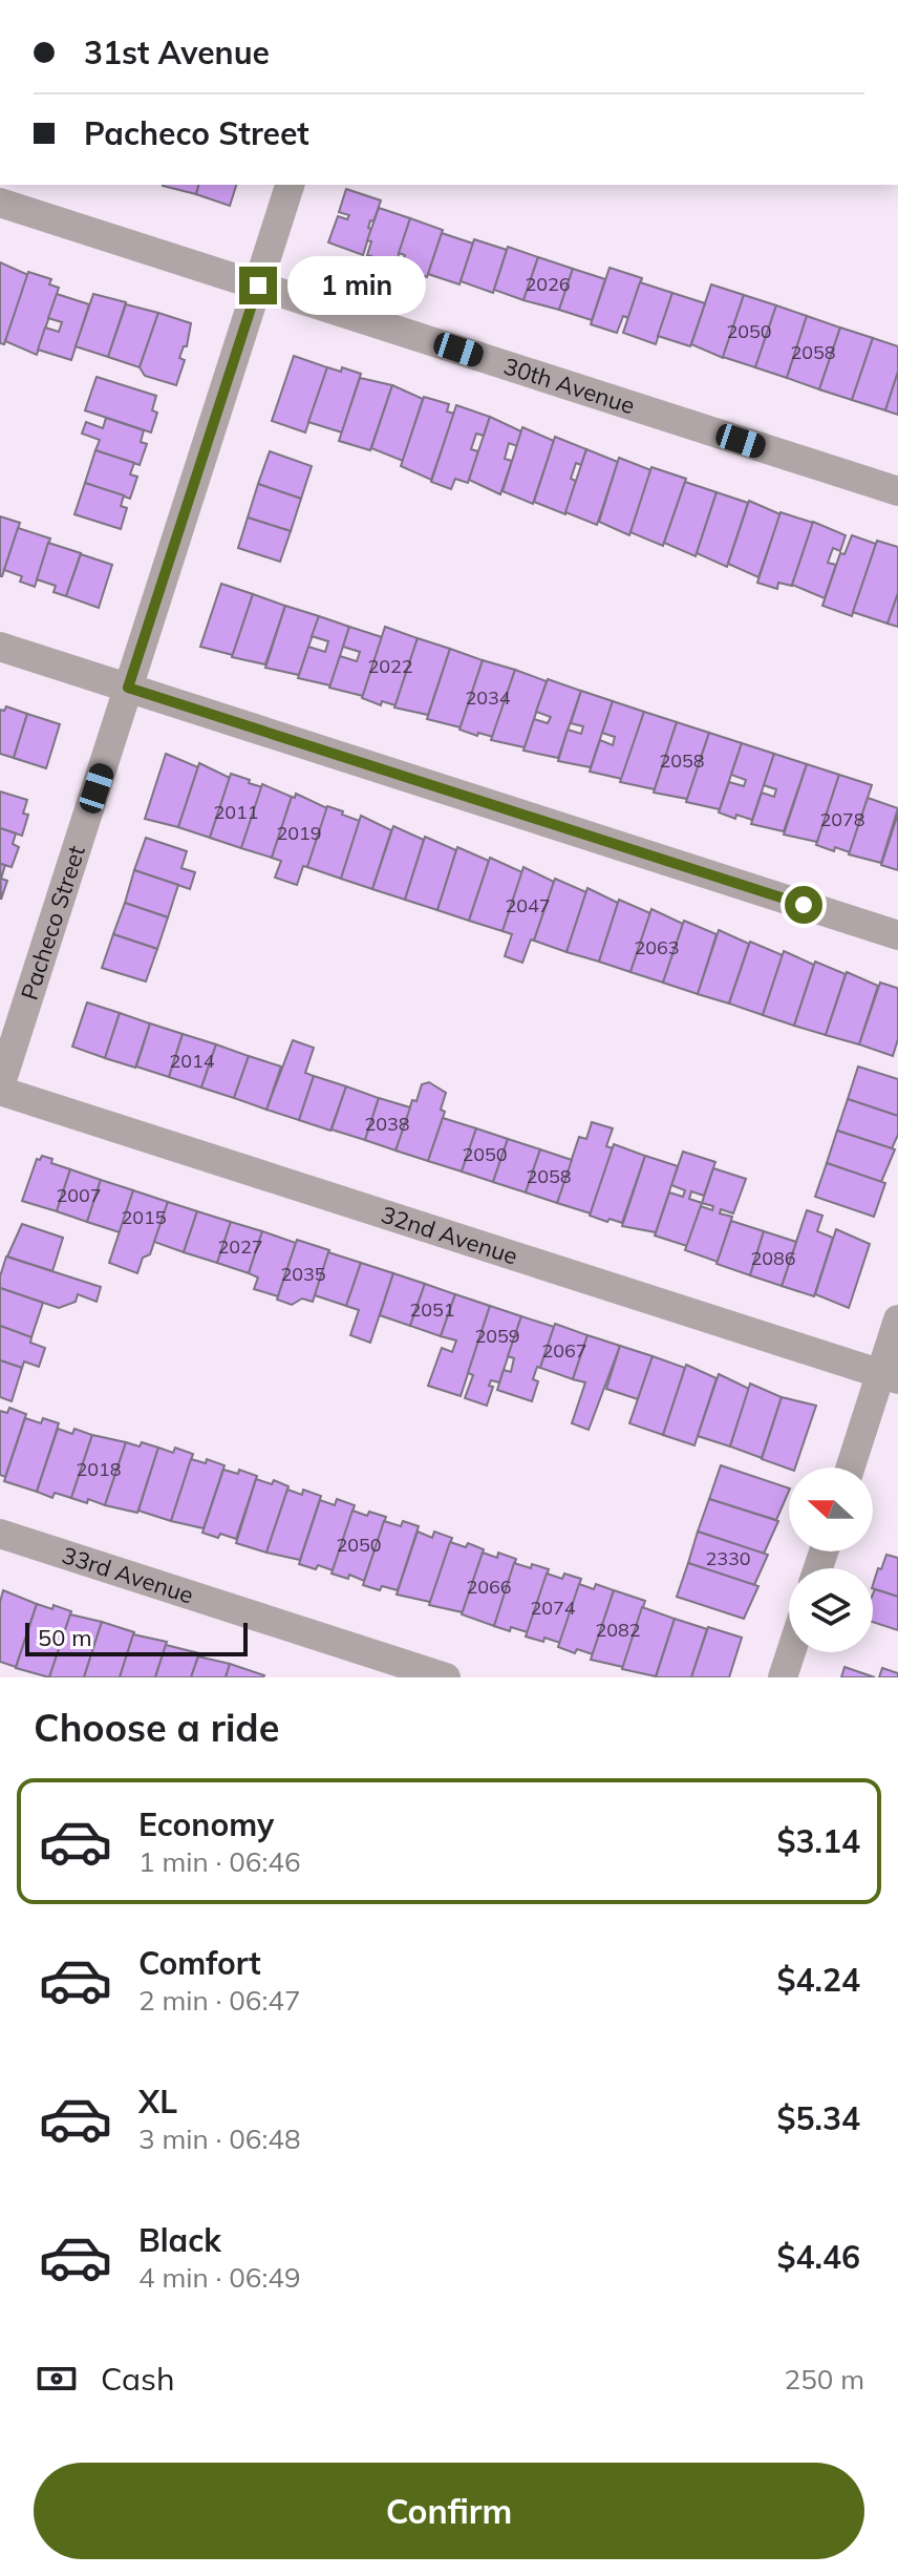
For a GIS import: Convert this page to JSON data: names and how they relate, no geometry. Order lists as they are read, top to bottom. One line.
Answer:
{"streets":{"street":["30th Avenue","Pacheco Street","32nd Avenue","33rd Avenue"]},"crossings":[["30th Avenue","Pacheco Street"],["Pacheco Street","32nd Avenue"]],"house_numbers":["2026","2050","2058","2022","2034","2058","2011","2078","2019","2047","2063","2014","2038","2050","2058","2007","2015","2027","2086","2035","2051","2059","2067","2018","2050","2330","2066","2074","2082"],"scale_bar":"50 m","north":"left","page":{"banner":["31st Avenue","Pacheco Street"],"bubble":"1 min","scale":"50 m","heading":"Choose a ride","list":[{"name":"Economy","note":"1 min · 06:46","value":"$3.14"},{"name":"Comfort","note":"2 min · 06:47","value":"$4.24"},{"name":"XL","note":"3 min · 06:48","value":"$5.34"},{"name":"Black","note":"4 min · 06:49","value":"$4.46"}],"pay":["Cash","250 m"],"buttons":"Confirm"}}
